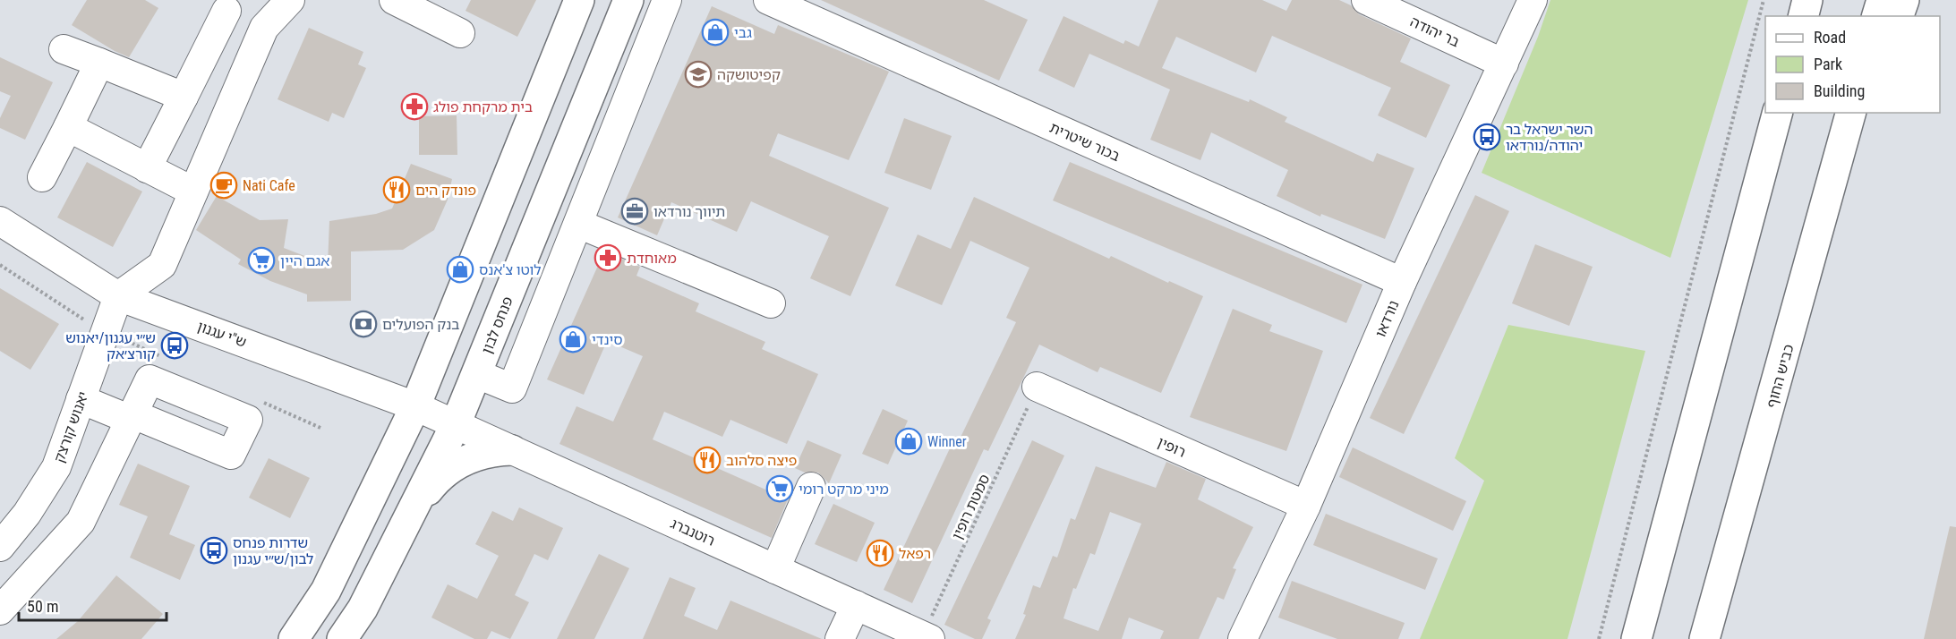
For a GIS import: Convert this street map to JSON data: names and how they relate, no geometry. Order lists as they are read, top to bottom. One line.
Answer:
{"streets":{"main road":["פנחס לבון","כביש החוף"],"street":["בר יהודה","בכור שיטרית","נורדאו","ש\"י עגנון","יאנוש קורצק","רופין","רוטנברג"],"path":["סמטת רופין"]},"crossings":[["בר יהודה","נורדאו"],["בכור שיטרית","נורדאו"],["נורדאו","רופין"],["פנחס לבון","ש\"י עגנון"],["פנחס לבון","רוטנברג"],["ש\"י עגנון","יאנוש קורצק"],["ש\"י עגנון","רוטנברג"],["רופין","סמטת רופין"],["סמטת רופין","רוטנברג"]],"places":{"shop":["גבי","לוטו צ'אנס","סינדי","Winner"],"school or university":["קפיטושקה"],"pharmacy":["בית מרקחת פולג","מאוחדת"],"bus stop":["השר ישראל בר יהודה/נורדאו","ש״י עגנון/יאנוש קורצ׳אק","שדרות פנחס לבון/ש״י עגנון"],"cafe":["Nati Cafe"],"restaurant":["פונדק הים","פיצה סלהוב","רפאל"],"office":["תיווך נורדאו"],"supermarket":["אגם היין","מיני מרקט רומי"],"bank":["בנק הפועלים"]},"legend":["Road","Park","Building"],"scale_bar":"50 m"}
